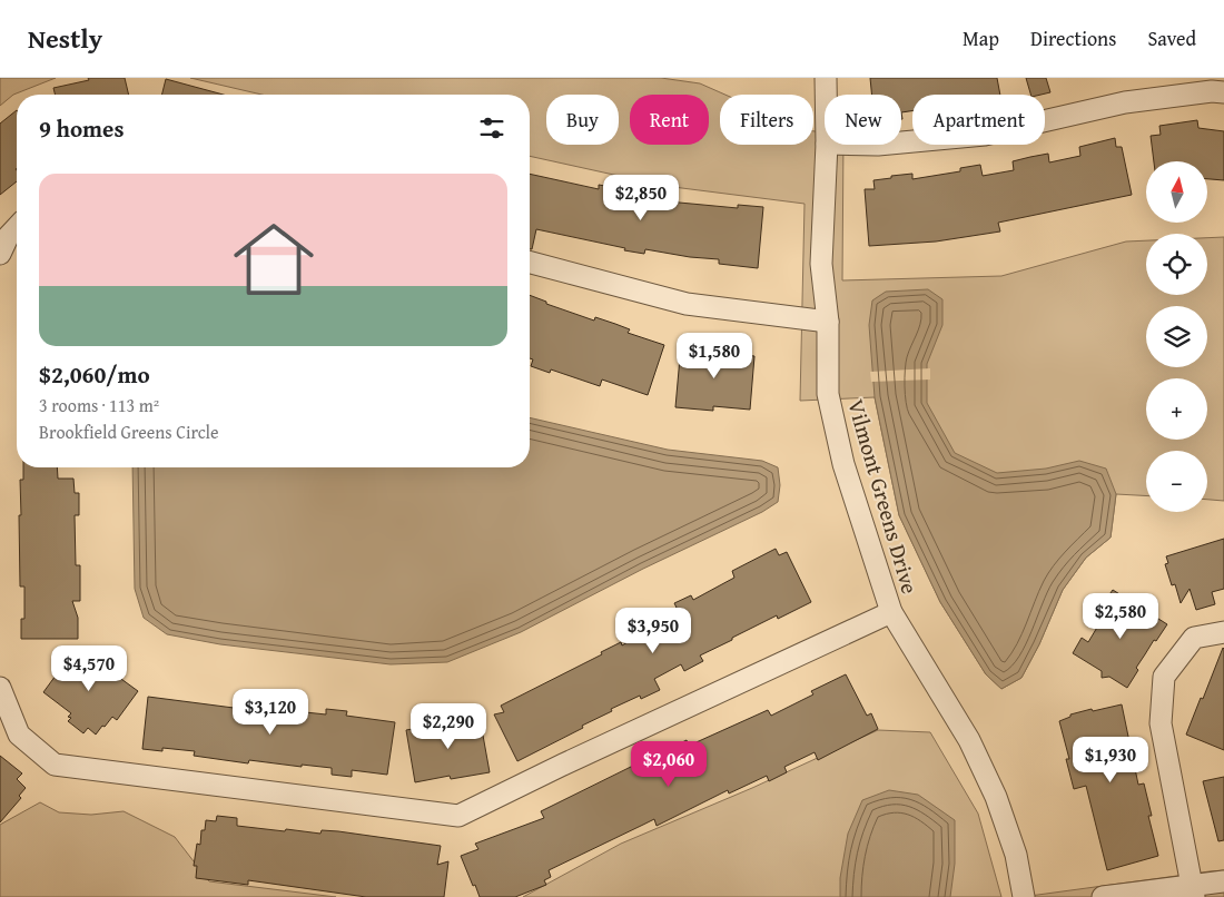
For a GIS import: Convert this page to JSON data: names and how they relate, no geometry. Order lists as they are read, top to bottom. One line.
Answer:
{"streets":{"street":["Vilmont Greens Drive"]},"north":"top","page":{"header":"Nestly","nav":["Map","Directions","Saved"],"chip":["Buy","Rent","Filters","New","Apartment"],"heading":"9 homes","map_buttons":["+","−"],"list":[{"name":"$2,060/mo","note":"3 rooms · 113 m² · Brookfield Greens Circle"}],"price":["$2,850","$1,580","$2,580","$3,950","$4,570","$3,120","$2,290","$1,930","$2,060"]}}
